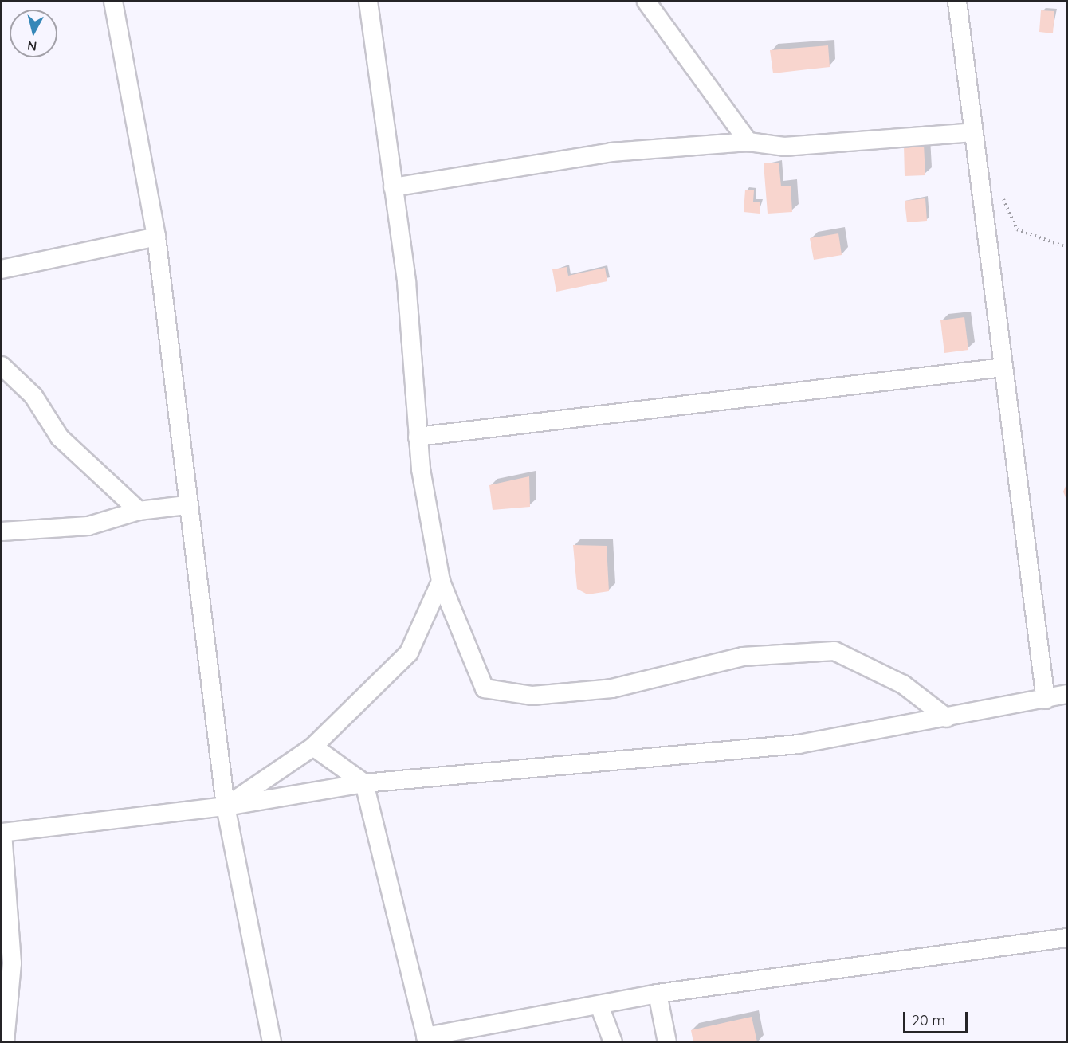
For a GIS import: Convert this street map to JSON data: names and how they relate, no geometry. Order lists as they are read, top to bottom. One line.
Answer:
{"scale_bar":"20 m","north":"bottom"}
